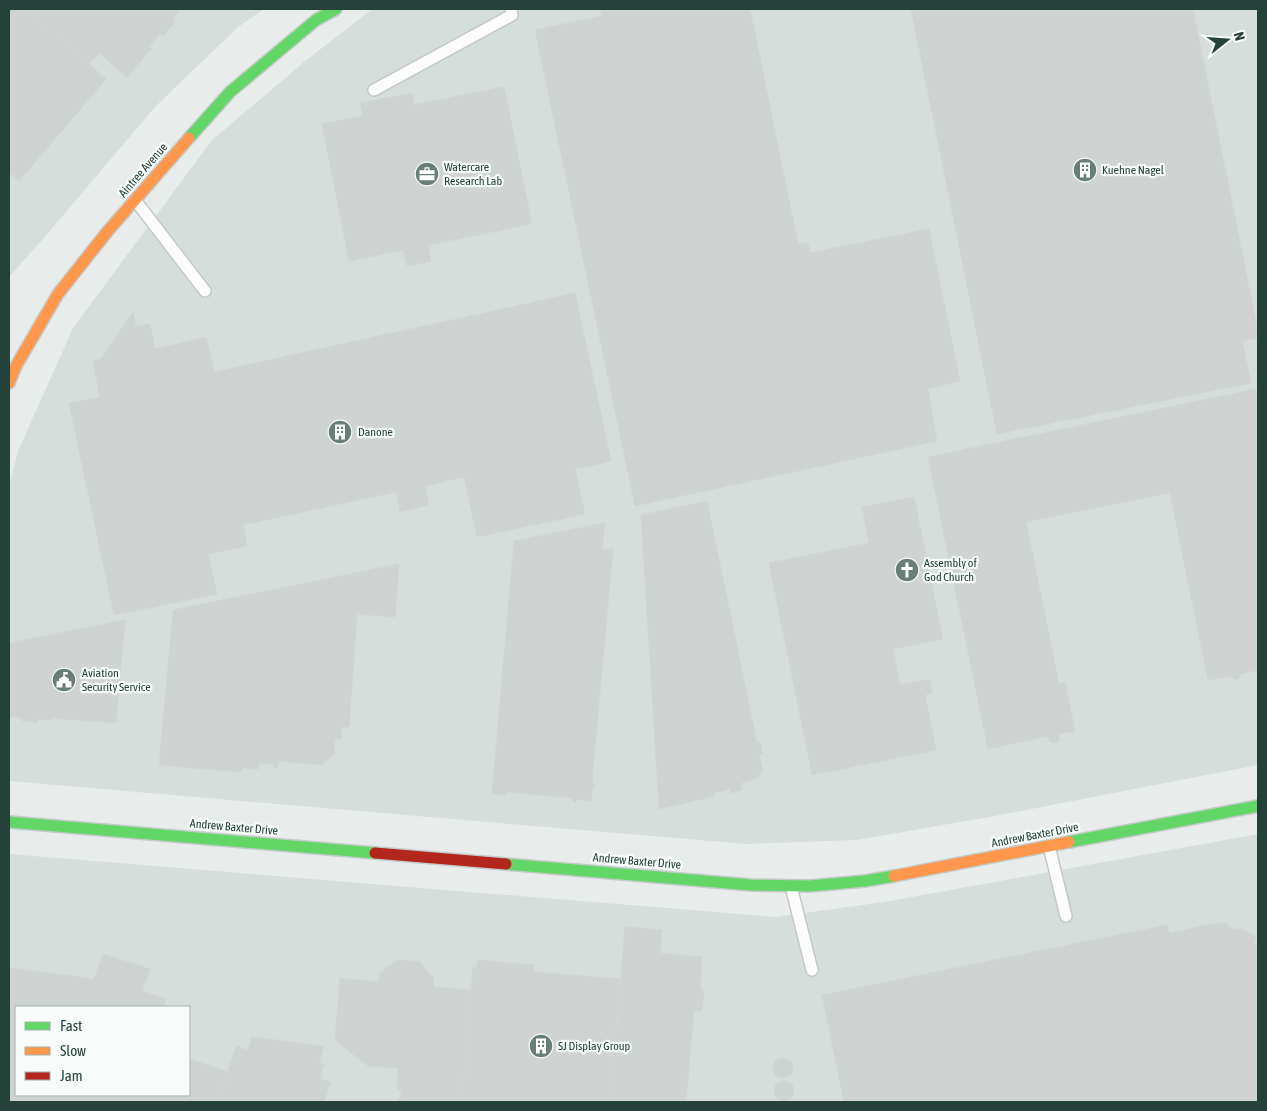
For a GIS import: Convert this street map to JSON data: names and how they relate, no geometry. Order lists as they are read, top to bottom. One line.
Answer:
{"streets":{"street":["Aintree Avenue","Andrew Baxter Drive"]},"places":{"building":["Kuehne Nagel","Danone","SJ Display Group"],"office":["Watercare Research Lab"],"church":["Assembly of God Church"],"public building":["Aviation Security Service"]},"legend":["Fast","Slow","Jam"],"north":"right"}
